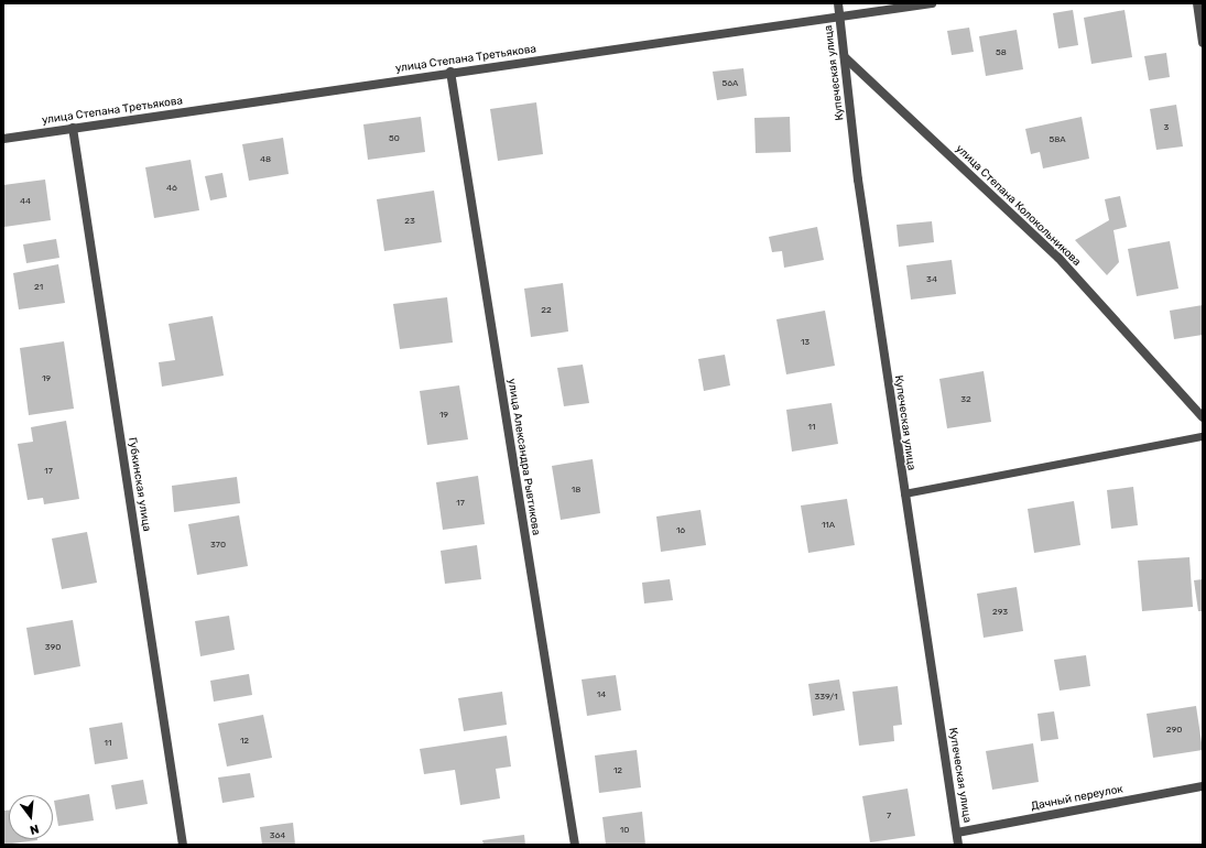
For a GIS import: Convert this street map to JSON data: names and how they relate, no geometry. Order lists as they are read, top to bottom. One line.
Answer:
{"streets":{"street":["улица Степана Третьякова","Купеческая улица","улица Степана Колокольникова","улица Александра Рывтикова","Губкинская улица","Дачный переулок"]},"crossings":[["улица Степана Третьякова","Купеческая улица"],["улица Степана Третьякова","улица Александра Рывтикова"],["улица Степана Третьякова","Губкинская улица"],["Купеческая улица","улица Степана Колокольникова"],["Купеческая улица","Дачный переулок"]],"house_numbers":["58","56А","3","50","58А","48","46","44","23","34","21","22","13","19","32","19","11","17","18","17","11А","16","370","293","390","14","339/1","290","12","11","12","7","10","364"],"north":"bottom"}
